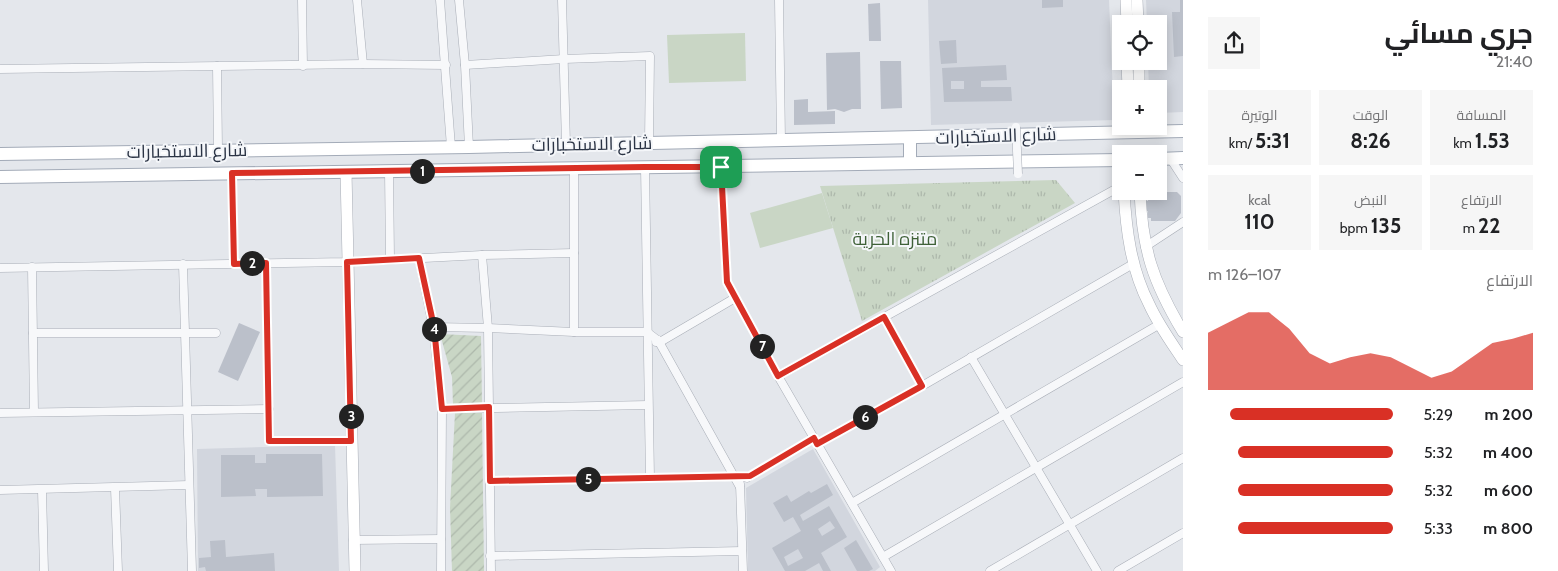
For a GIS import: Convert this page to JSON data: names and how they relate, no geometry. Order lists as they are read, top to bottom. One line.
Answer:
{"streets":{"main road":["شارع الاستخبارات"]},"parks":["متنزه الحرية"],"page":{"heading":["جري مسائي","21:40"],"map_buttons":["+","−"],"stats":[["المسافة","1.53 km"],["الوقت","8:26"],["الوتيرة","5:31 /km"],["الارتفاع","22 m"],["النبض","135 bpm"],["kcal","110"]],"pins":["1","2","4","7","3","6","5"],"chart":["الارتفاع","107–126 m"],"list":[{"name":"200 m","note":"5:29"},{"name":"400 m","note":"5:32"},{"name":"600 m","note":"5:32"},{"name":"800 m","note":"5:33"}]}}
